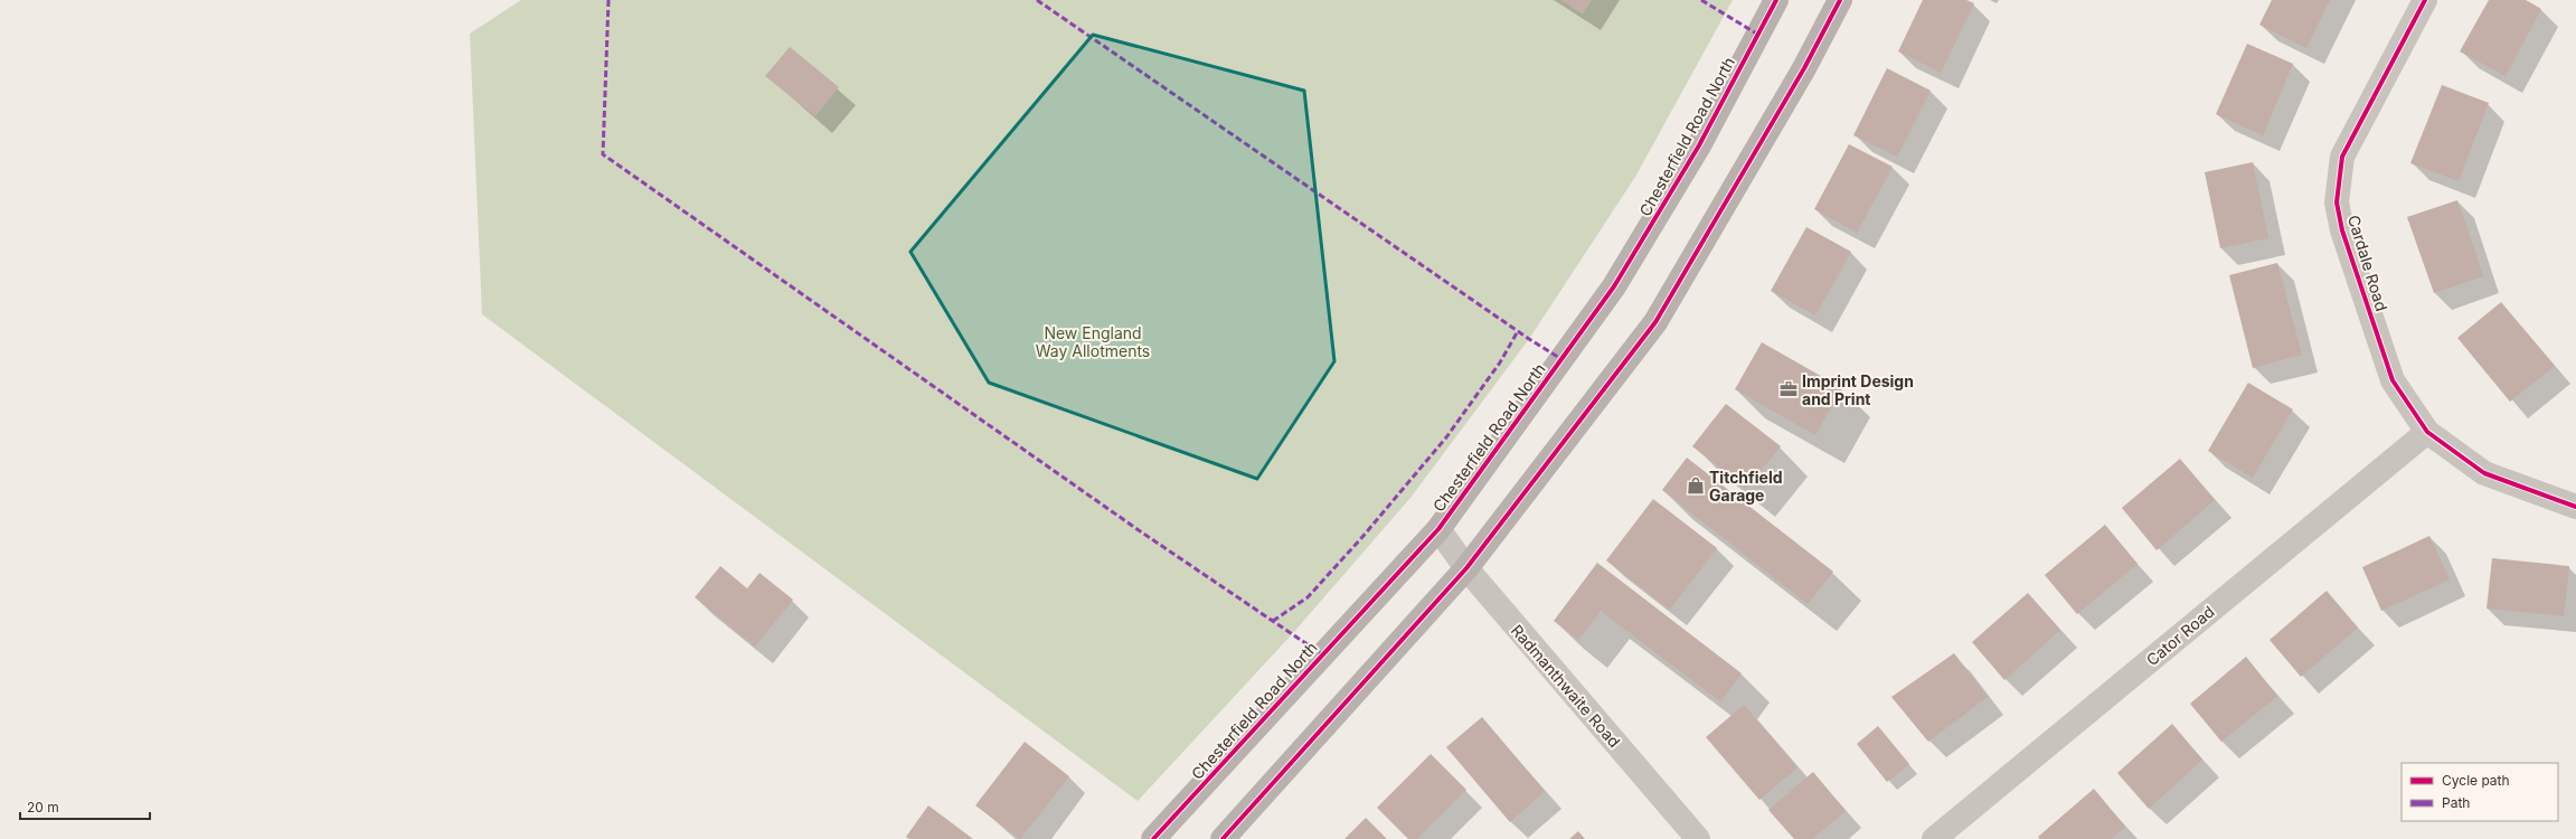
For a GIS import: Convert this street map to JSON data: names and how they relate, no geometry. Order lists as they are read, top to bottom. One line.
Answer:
{"streets":{"main road":["Chesterfield Road North"],"street":["Cardale Road","Cator Road","Radmanthwaite Road"]},"crossings":[["Chesterfield Road North","Radmanthwaite Road"],["Cardale Road","Cator Road"]],"parks":["New England Way Allotments"],"places":{"office":["Imprint Design and Print"],"shop":["Titchfield Garage"]},"legend":["Cycle path","Path"],"scale_bar":"20 m"}
